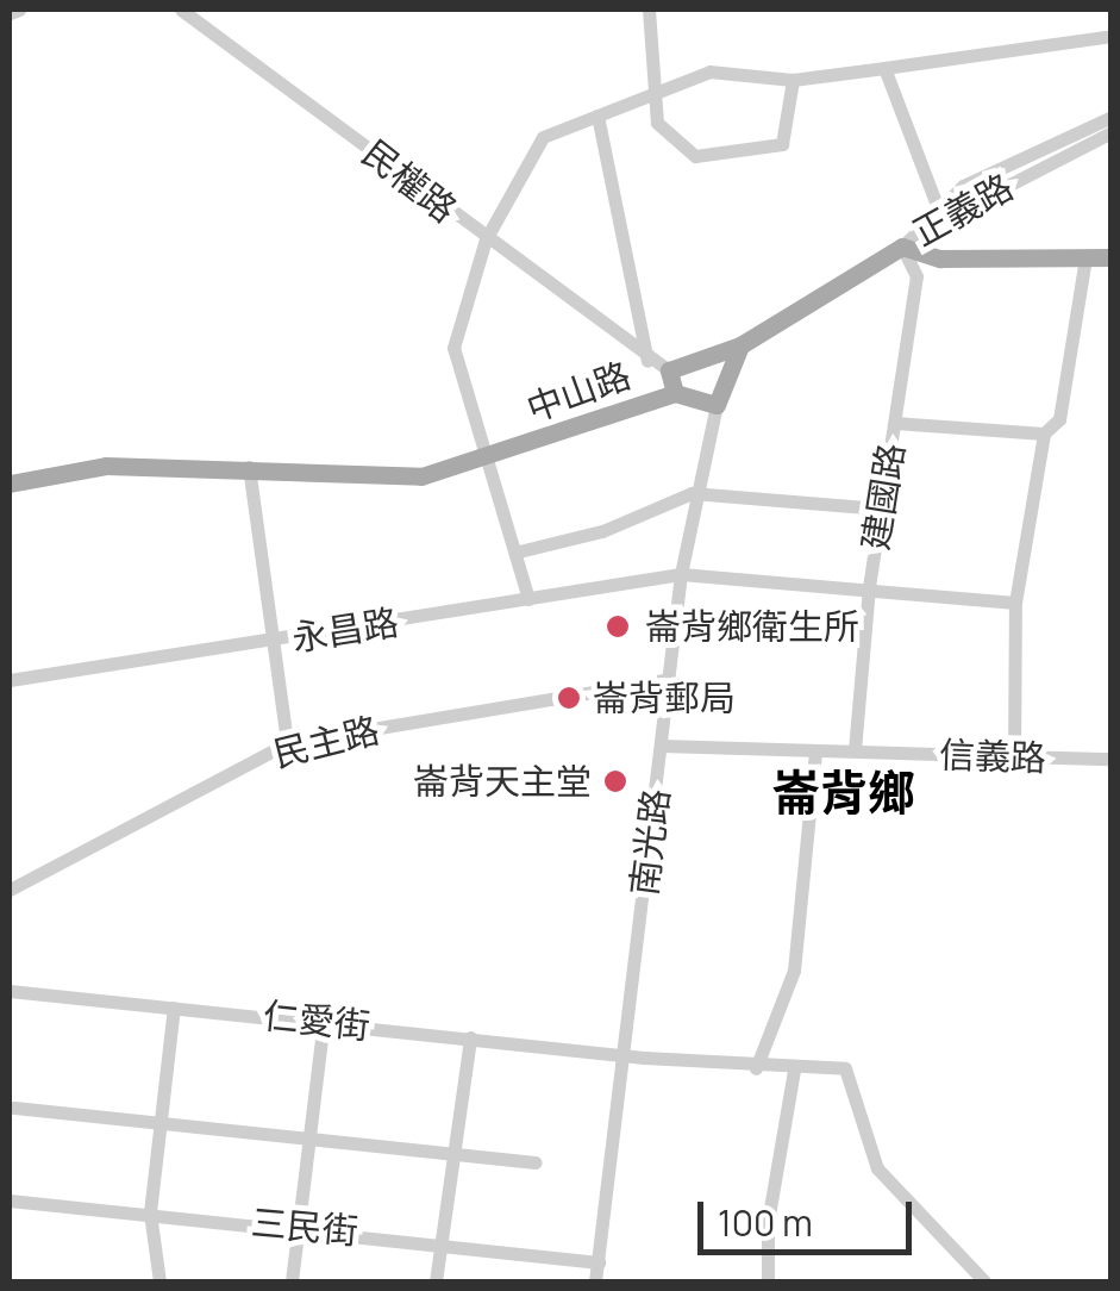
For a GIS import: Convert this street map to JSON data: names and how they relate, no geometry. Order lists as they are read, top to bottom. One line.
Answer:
{"streets":{"main road":["中山路"],"street":["民權路","正義路","建國路","永昌路","民主路","信義路","南光路","仁愛街","三民街"]},"crossings":[["正義路","中山路"],["正義路","建國路"],["中山路","建國路"],["建國路","永昌路"],["建國路","信義路"],["永昌路","南光路"],["民主路","南光路"],["信義路","南光路"],["南光路","仁愛街"],["南光路","三民街"]],"districts":["崙背鄉"],"places":["崙背鄉衛生所","崙背郵局","崙背天主堂"],"scale_bar":"100 m"}
